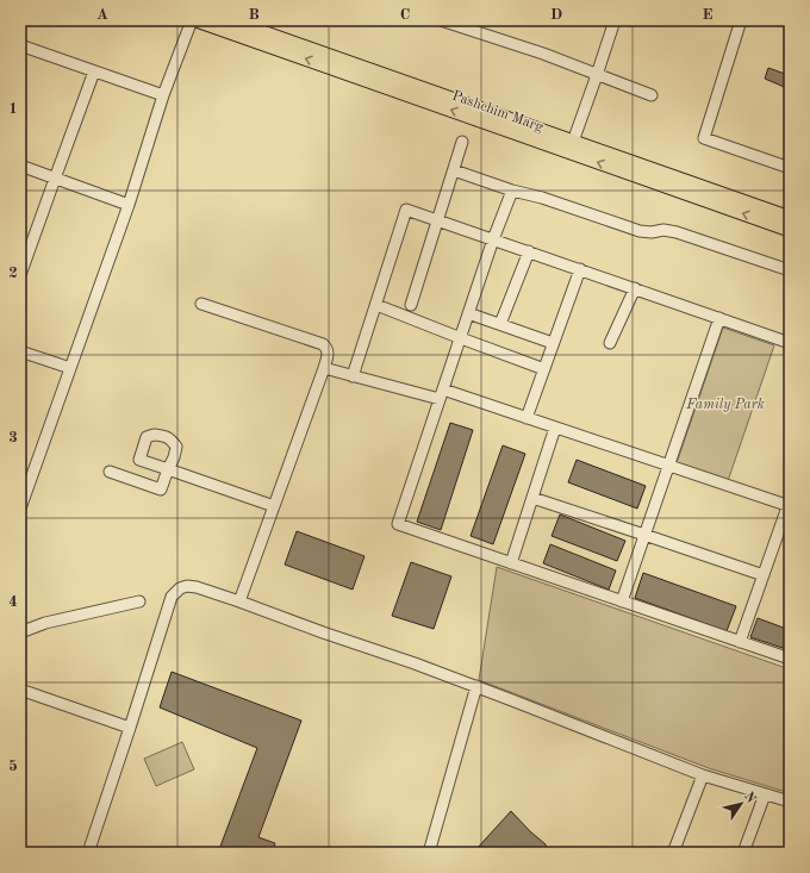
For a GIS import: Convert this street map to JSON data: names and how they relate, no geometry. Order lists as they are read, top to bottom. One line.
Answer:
{"streets":{"main road":["Pashchim Marg"]},"parks":["Family Park"],"north":"top right","grid":{"columns":["A","B","C","D","E"],"rows":["1","2","3","4","5"]}}
